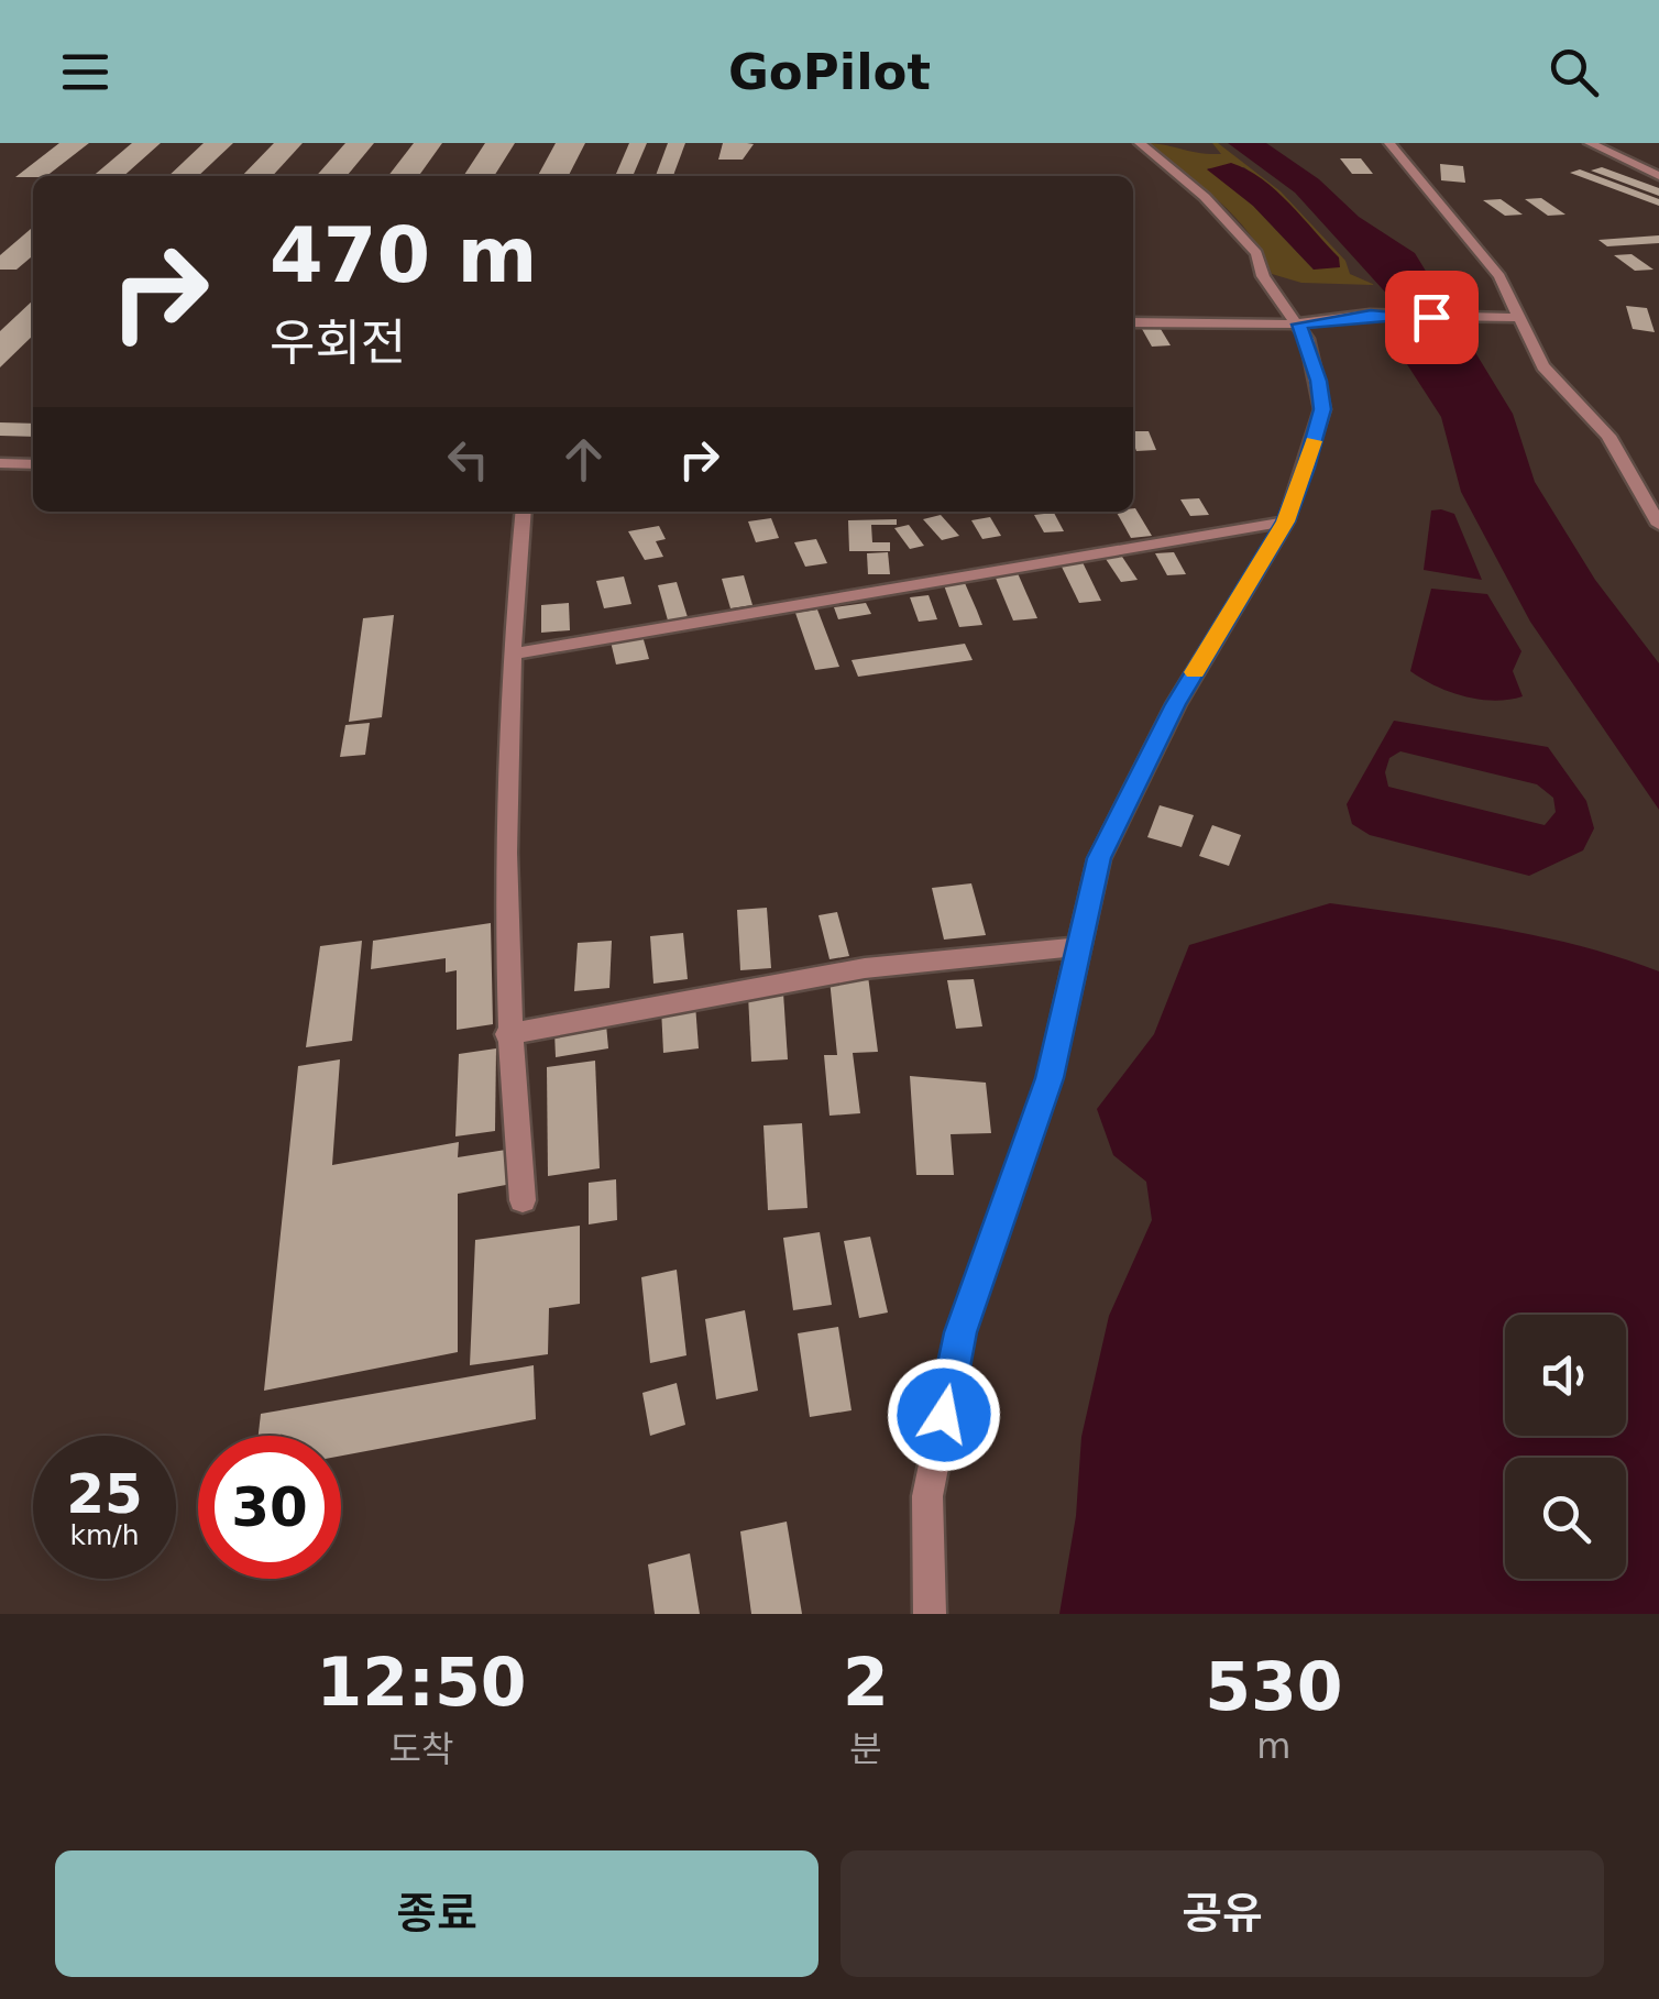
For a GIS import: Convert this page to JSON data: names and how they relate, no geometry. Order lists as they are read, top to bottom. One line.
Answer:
{"page":{"header":"GoPilot","turn":["470 m","우회전"],"speed":"25 km/h","limit":"30","eta":["12:50","도착","2","분","530","m"],"buttons":["종료","공유"]}}
